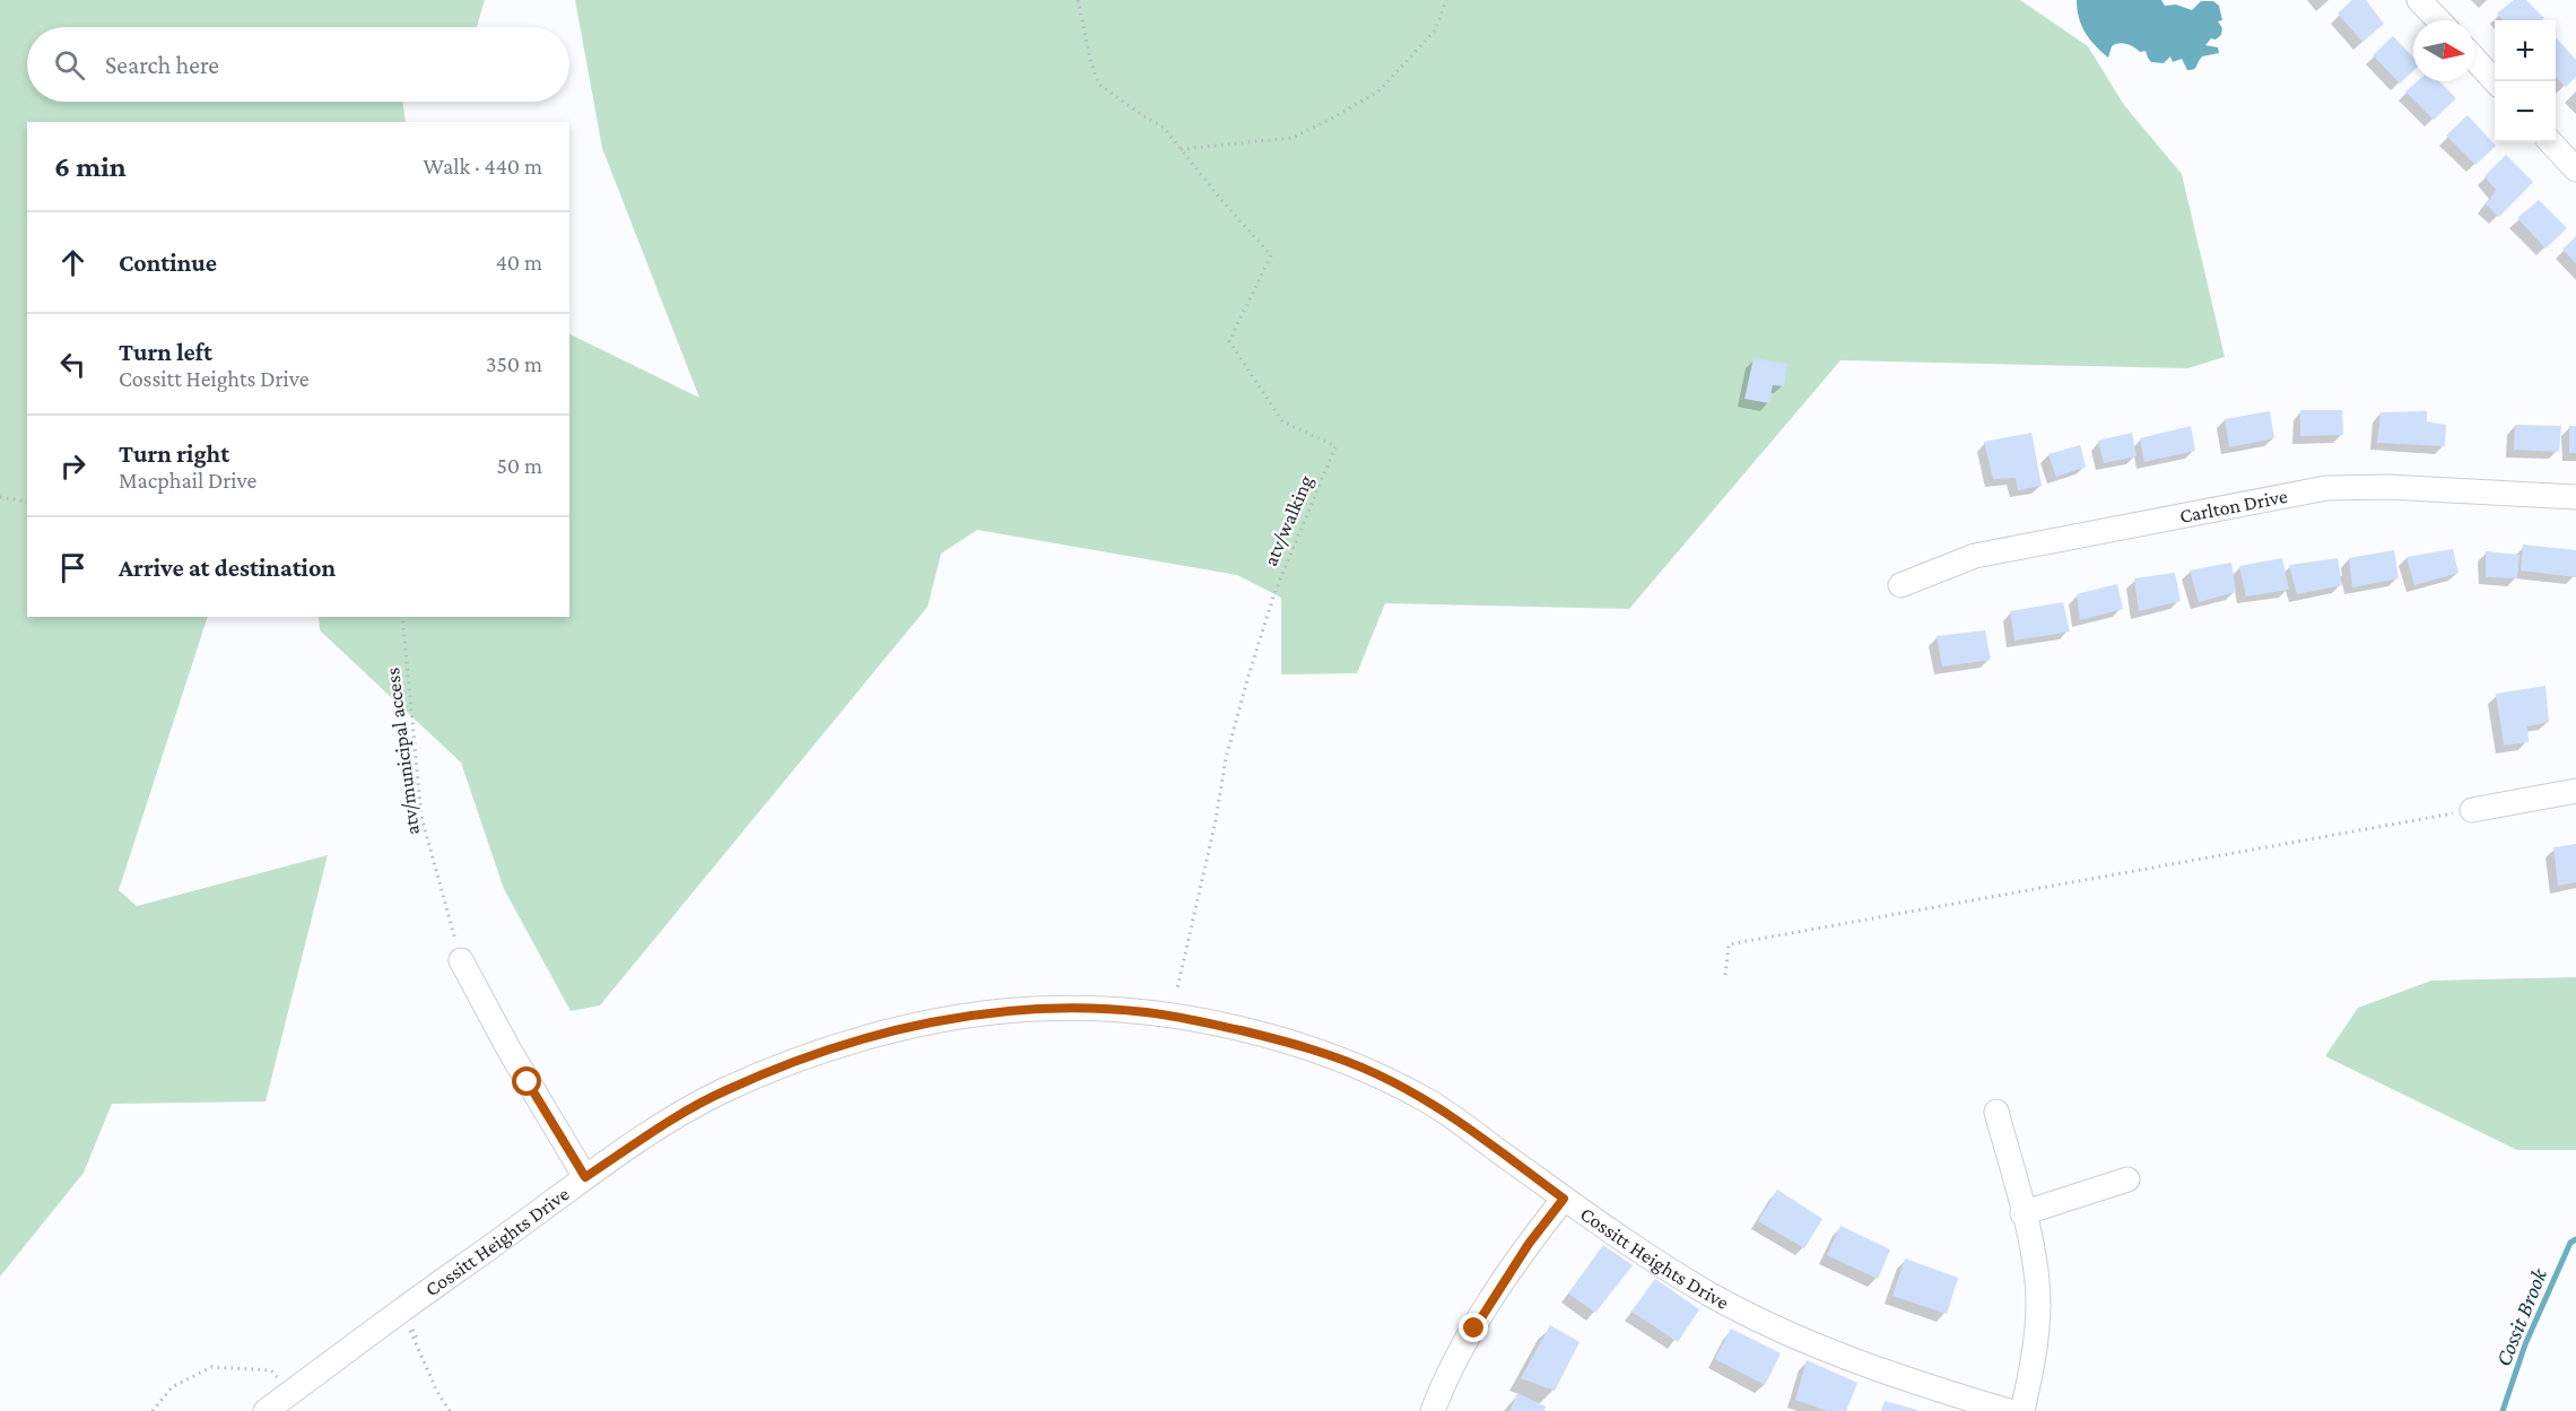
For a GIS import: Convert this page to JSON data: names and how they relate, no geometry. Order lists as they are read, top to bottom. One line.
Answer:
{"streets":{"street":["Carlton Drive","Cossitt Heights Drive"],"path":["atv/walking","atv/municipal access"]},"water":["Cossit Brook"],"north":"right","page":{"map_buttons":["+","−"],"search":"Search here","heading":["6 min","Walk · 440 m"],"list":[["Continue","40 m"],["Turn left","Cossitt Heights Drive","350 m"],["Turn right","Macphail Drive","50 m"],"Arrive at destination"]}}
